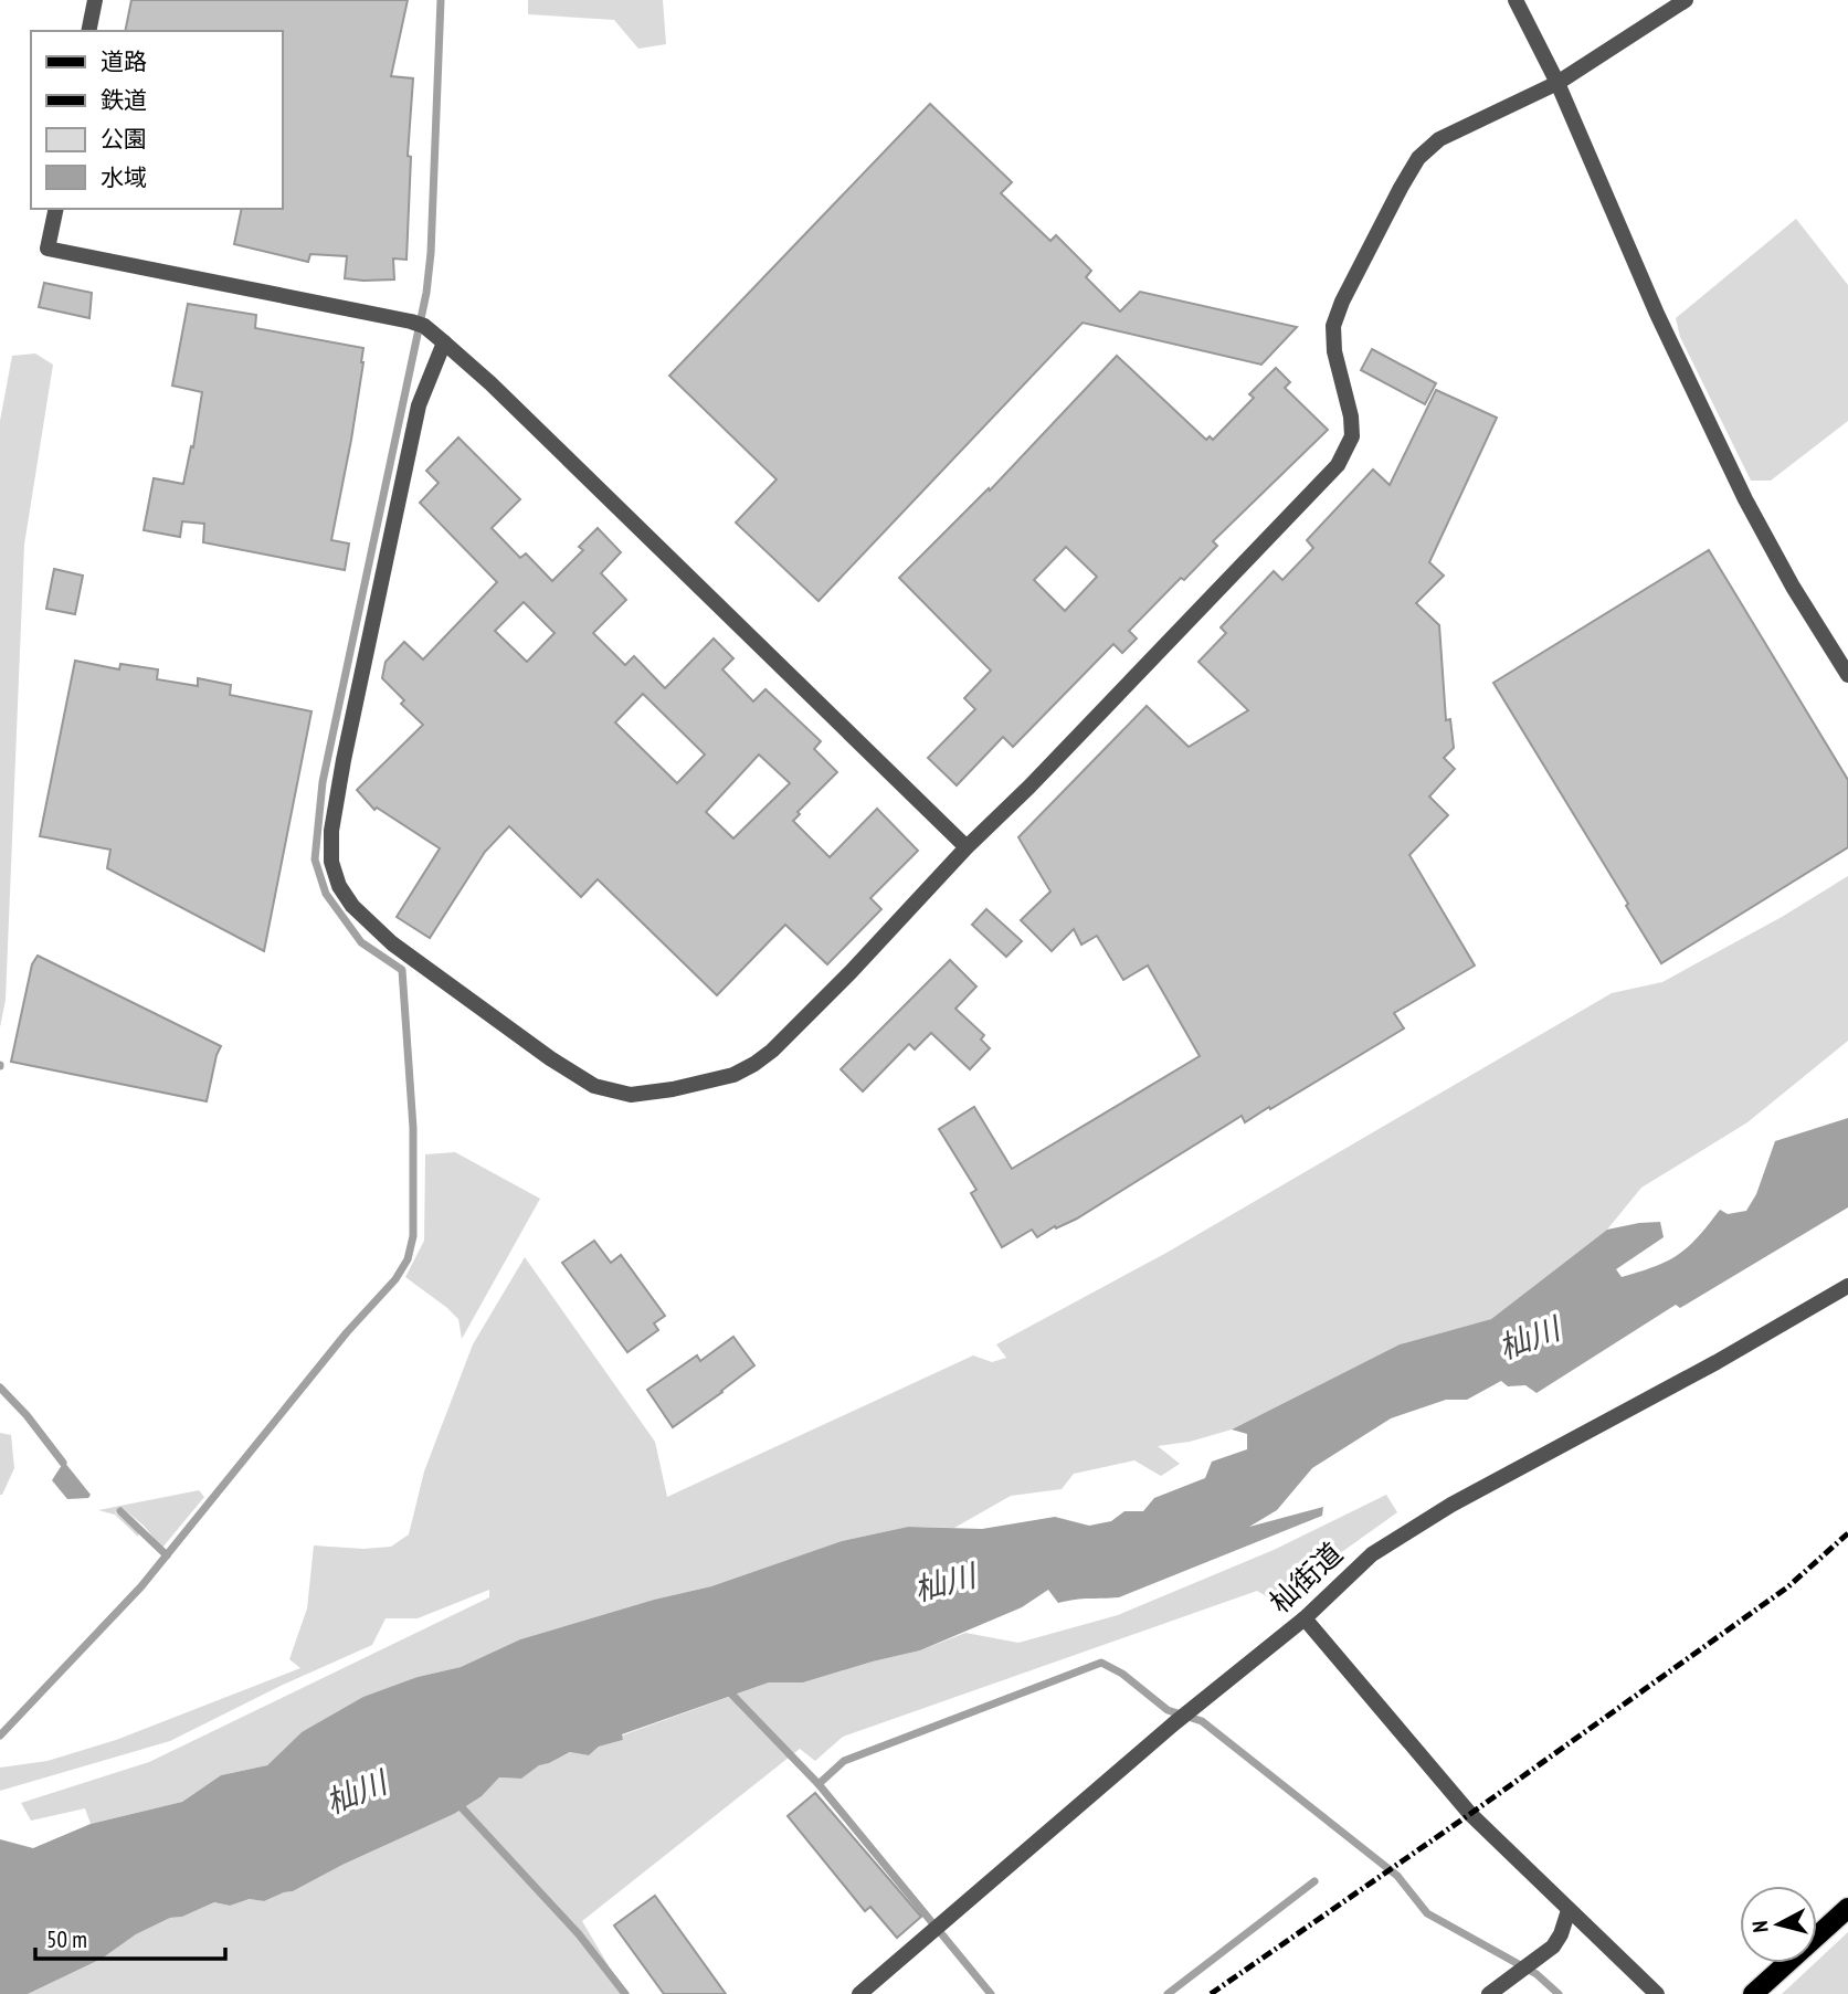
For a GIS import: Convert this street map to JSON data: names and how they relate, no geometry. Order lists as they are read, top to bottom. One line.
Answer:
{"streets":{"street":["杣街道"]},"water":["杣川"],"legend":["道路","鉄道","公園","水域"],"scale_bar":"50 m","north":"left"}
